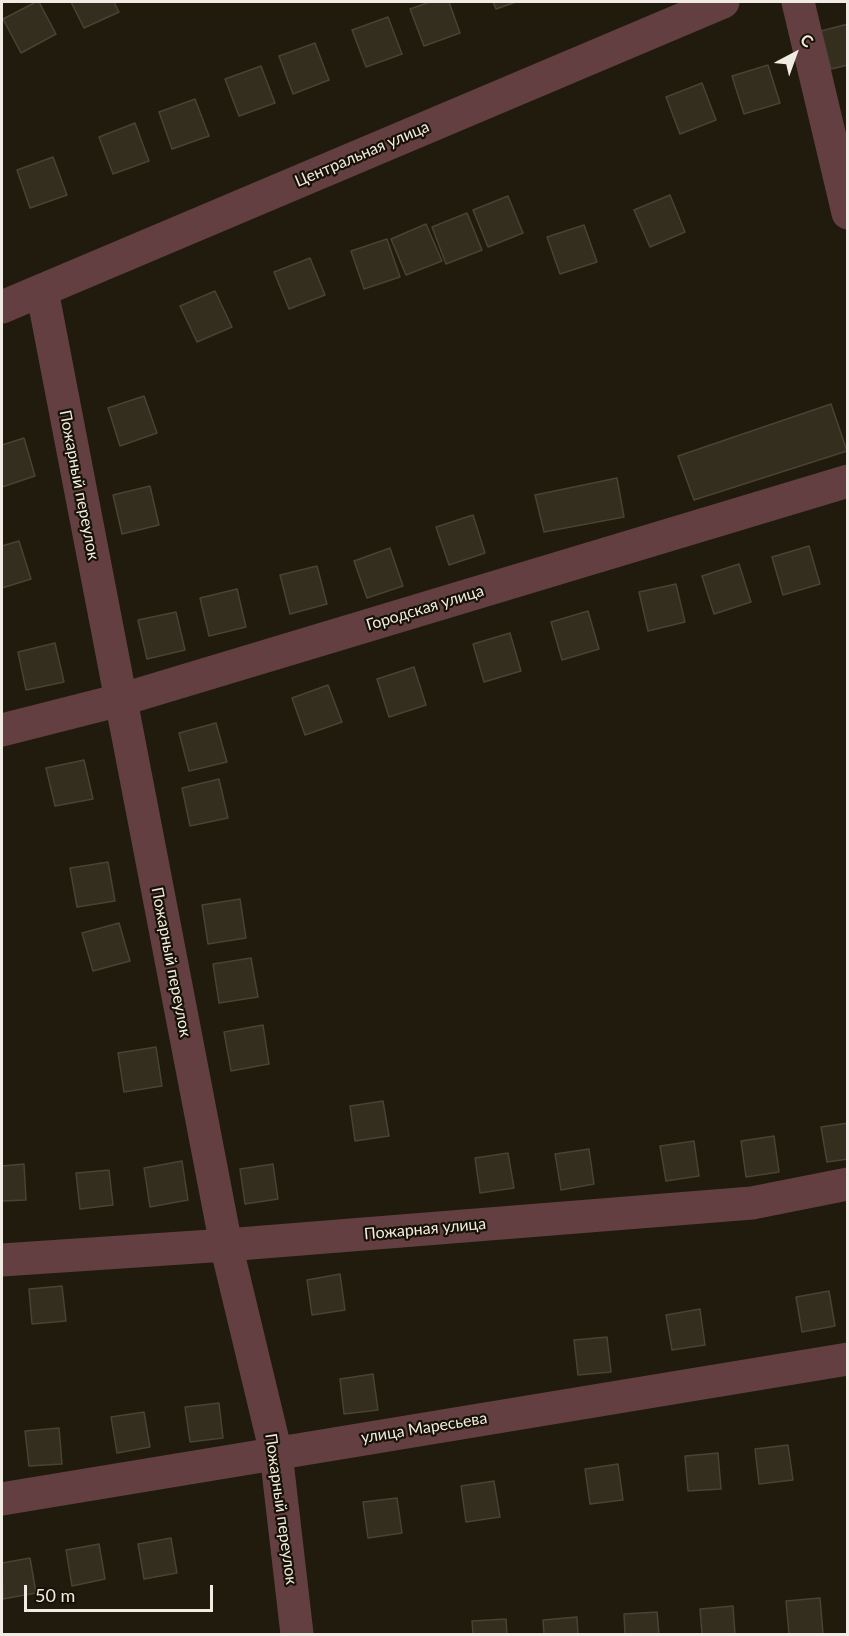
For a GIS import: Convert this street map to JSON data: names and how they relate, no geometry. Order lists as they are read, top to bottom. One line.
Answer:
{"streets":{"street":["Центральная улица","Пожарный переулок","Городская улица","Пожарная улица","улица Маресьева"]},"crossings":[["Центральная улица","Пожарный переулок"],["Пожарный переулок","Городская улица"],["Пожарный переулок","Пожарная улица"],["Пожарный переулок","улица Маресьева"]],"scale_bar":"50 m","north":"top right"}
